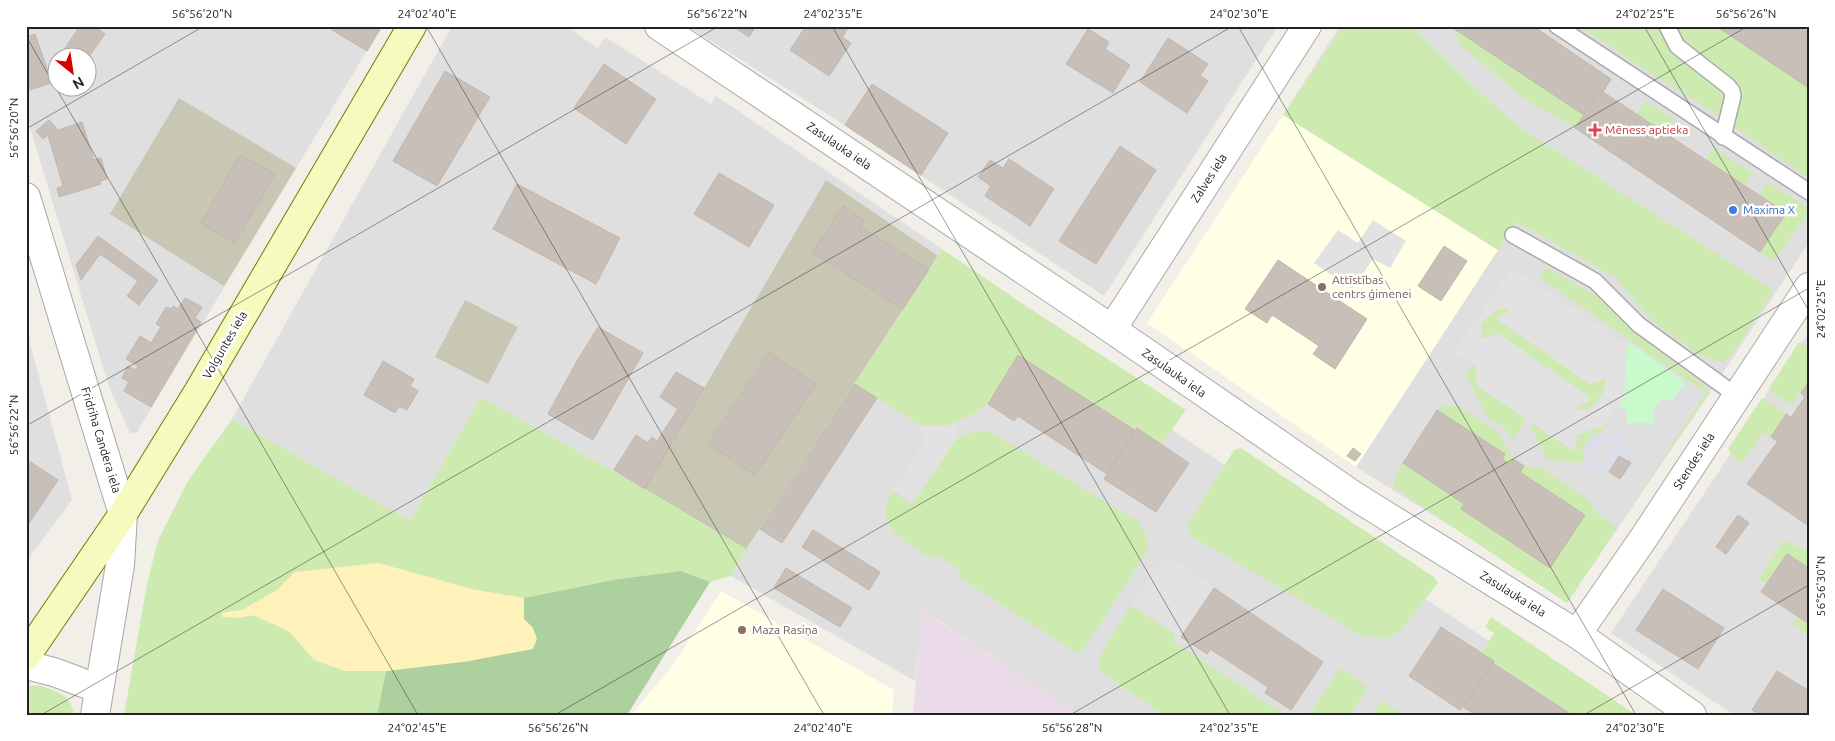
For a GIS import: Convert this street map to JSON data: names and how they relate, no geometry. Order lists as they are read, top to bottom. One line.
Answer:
{"streets":{"street":["Zasulauka iela","Zalves iela","Volguntes iela","Fridriha Candera iela","Stendes iela"]},"crossings":[["Zasulauka iela","Zalves iela"],["Zasulauka iela","Stendes iela"],["Volguntes iela","Fridriha Candera iela"]],"places":{"health":["Mēness aptieka"],"other":["Maxima X","Attīstības centrs ģimenei","Maza Rasiņa"]},"north":"bottom right","coordinates":["56°56'20\"N","24°02'40\"E","56°56'22\"N","24°02'35\"E","24°02'30\"E","24°02'25\"E","56°56'26\"N","56°56'30\"N","24°02'45\"E","56°56'28\"N"]}
